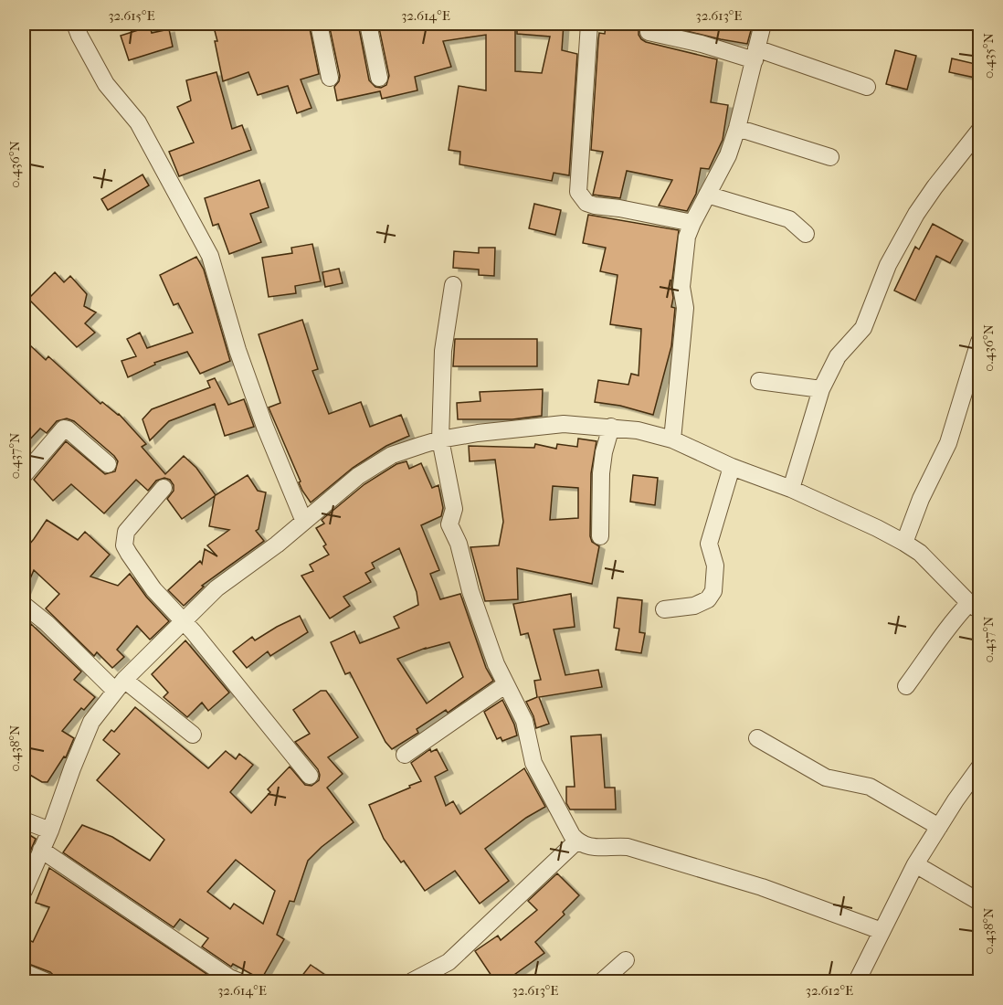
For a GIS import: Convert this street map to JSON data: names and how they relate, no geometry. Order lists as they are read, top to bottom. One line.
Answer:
{"coordinates":["32.615°E","32.614°E","32.613°E","0.435°N","0.436°N","0.437°N","0.438°N","32.612°E"]}
